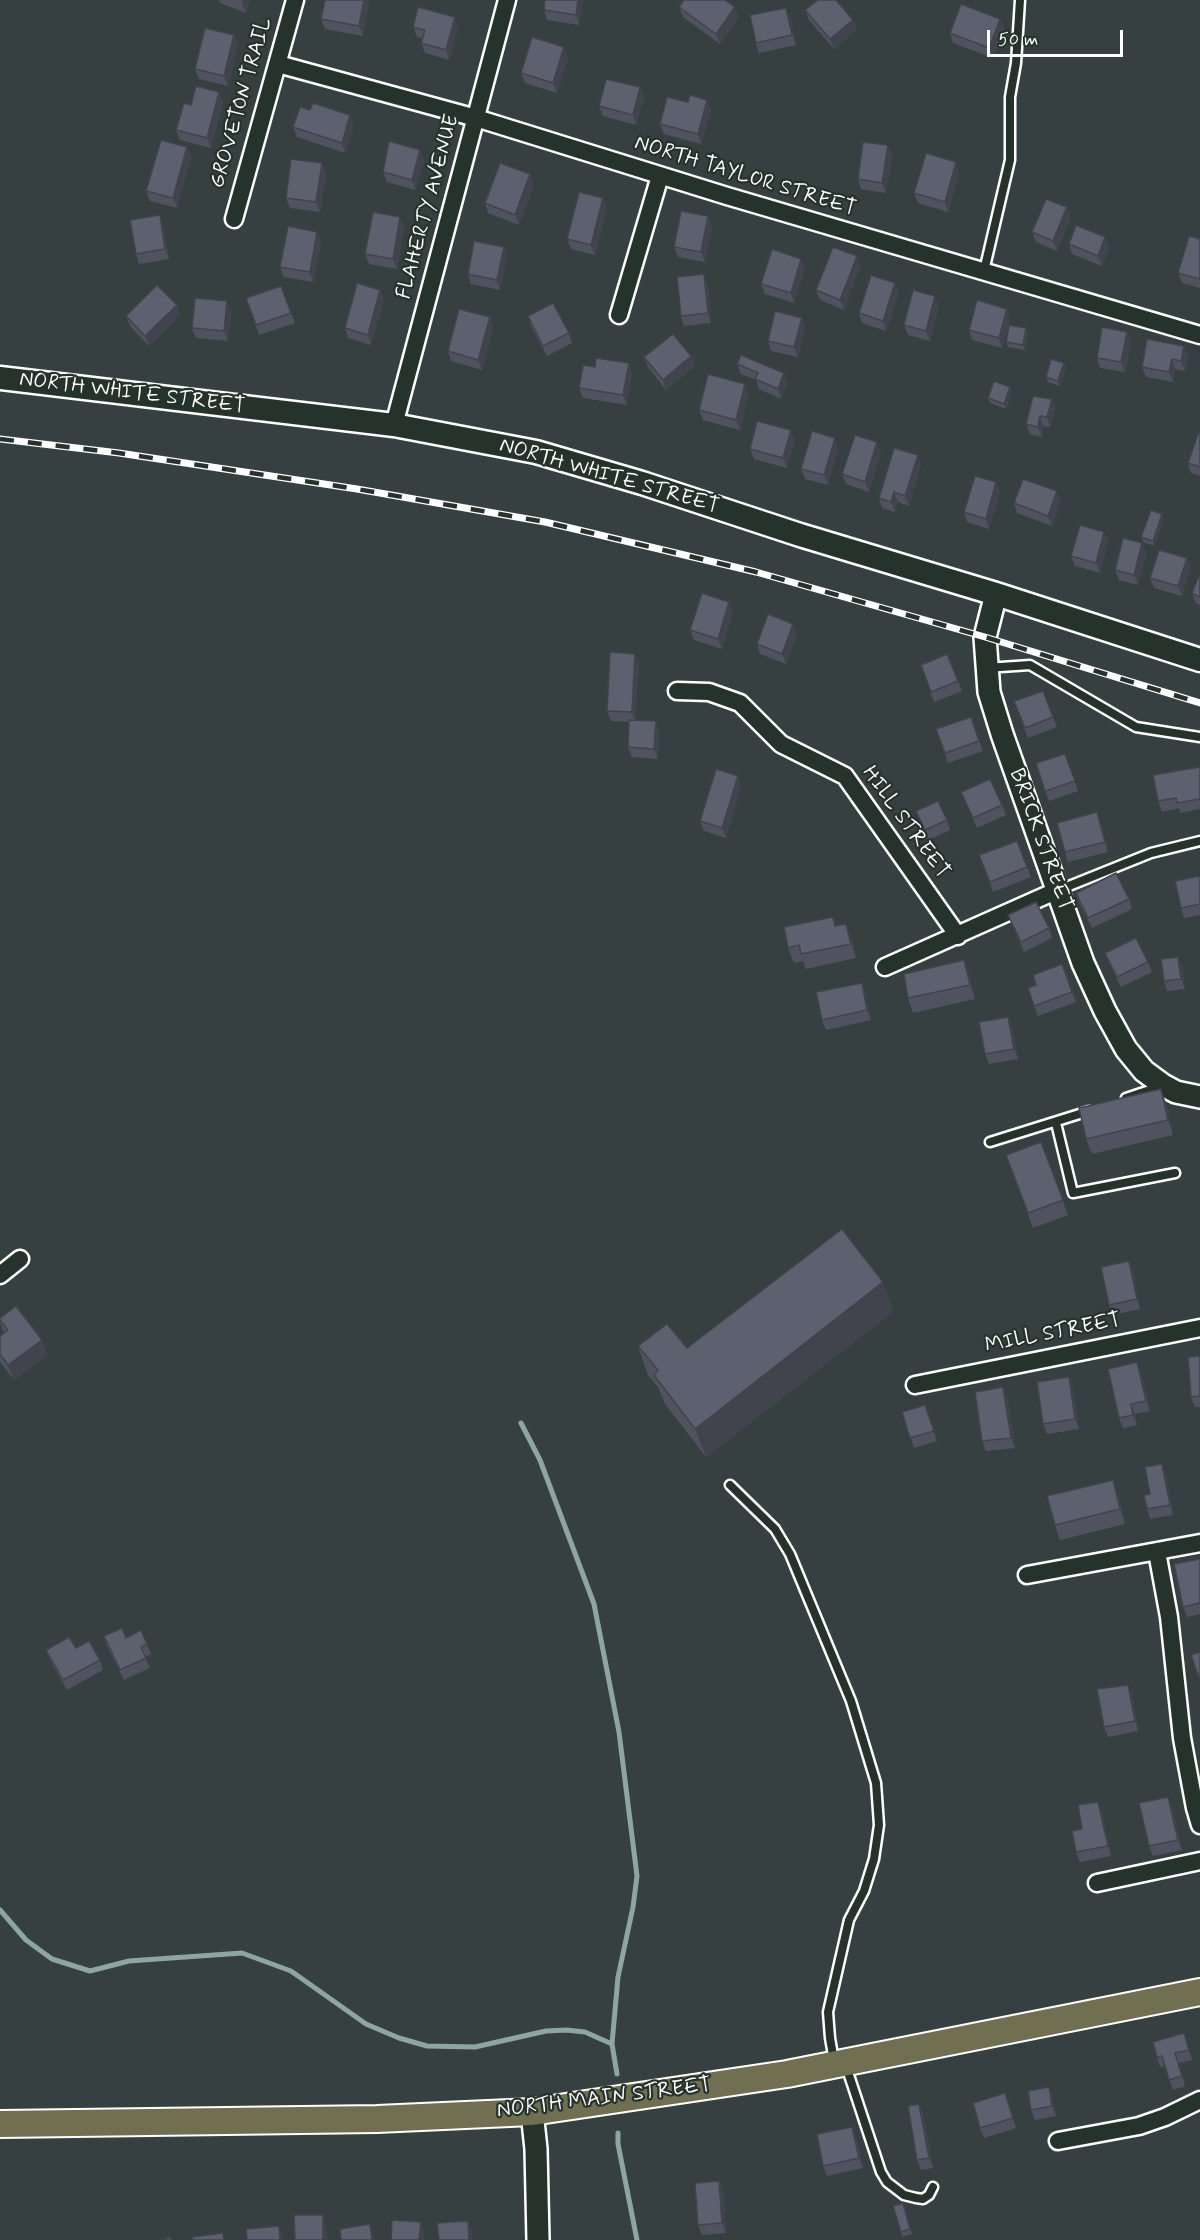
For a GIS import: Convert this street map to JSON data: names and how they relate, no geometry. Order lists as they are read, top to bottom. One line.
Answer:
{"streets":{"main road":["NORTH WHITE STREET","NORTH MAIN STREET"],"street":["GROVETON TRAIL","NORTH TAYLOR STREET","FLAHERTY AVENUE","HILL STREET","BRICK STREET","MILL STREET"]},"crossings":[["GROVETON TRAIL","NORTH TAYLOR STREET"],["NORTH TAYLOR STREET","FLAHERTY AVENUE"],["FLAHERTY AVENUE","NORTH WHITE STREET"],["NORTH WHITE STREET","BRICK STREET"]],"scale_bar":"50 m"}
